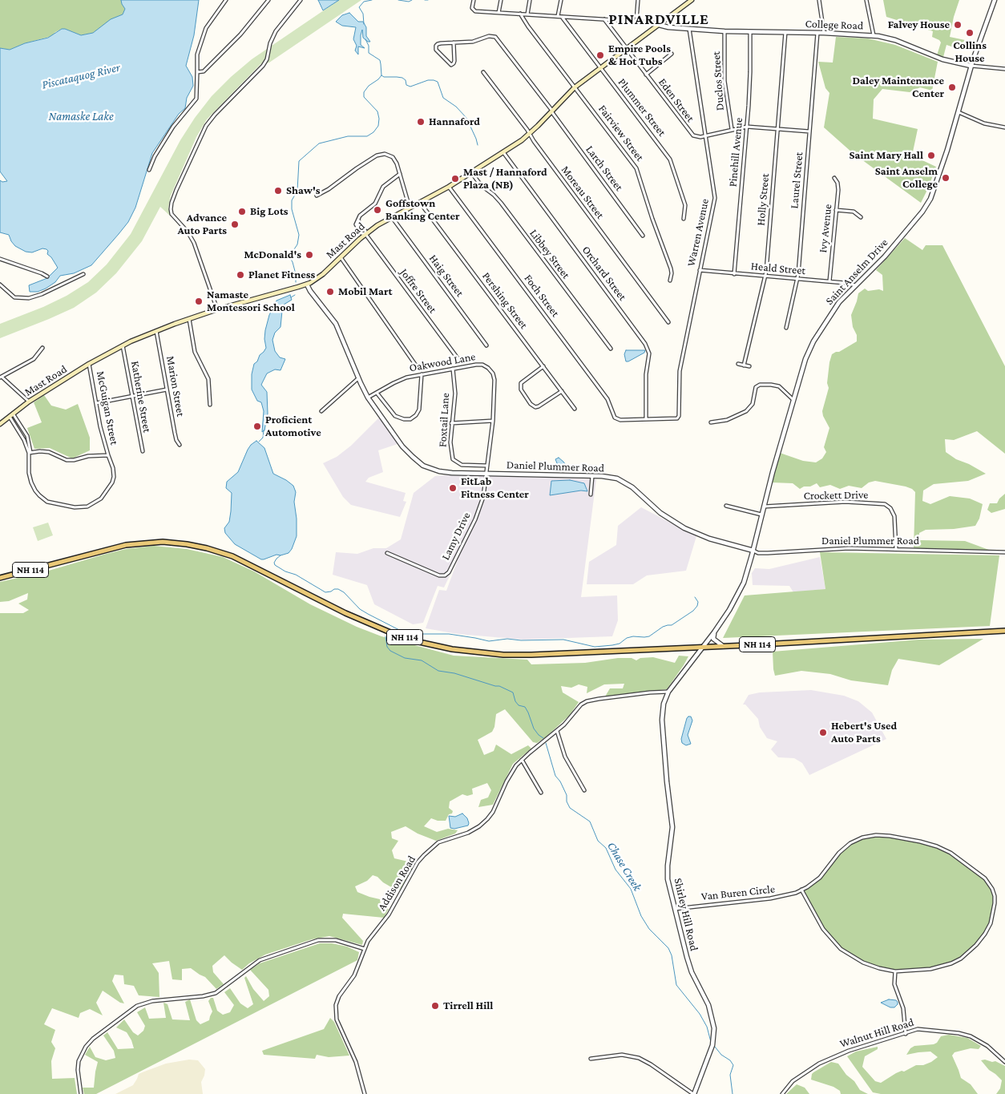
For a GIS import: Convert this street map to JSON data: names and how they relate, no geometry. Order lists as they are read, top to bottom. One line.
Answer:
{"streets":{"main road":["Mast Road","NH 114"],"street":["College Road","Duclos Street","Eden Street","Plummer Street","Fairview Street","Pinehill Avenue","Larch Street","Laurel Street","Moreau Street","Holly Street","Ivy Avenue","Warren Avenue","Libbey Street","Heald Street","Saint Anselm Drive","Orchard Street","Haig Street","Joffre Street","Foch Street","Pershing Street","Oakwood Lane","Marion Street","Katherine Street","McGuigan Street","Foxtail Lane","Daniel Plummer Road","Crockett Drive","Lamy Drive","Addison Road","Van Buren Circle","Shirley Hill Road","Walnut Hill Road"]},"crossings":[["College Road","Duclos Street"],["College Road","Pinehill Avenue"],["College Road","Laurel Street"],["College Road","Holly Street"],["College Road","Warren Avenue"],["College Road","Mast Road"],["College Road","Saint Anselm Drive"],["Duclos Street","Eden Street"],["Eden Street","Pinehill Avenue"],["Eden Street","Laurel Street"],["Eden Street","Holly Street"],["Eden Street","Warren Avenue"],["Eden Street","Mast Road"],["Plummer Street","Mast Road"],["Fairview Street","Mast Road"],["Pinehill Avenue","Heald Street"],["Larch Street","Mast Road"],["Laurel Street","Heald Street"],["Moreau Street","Mast Road"],["Holly Street","Heald Street"],["Ivy Avenue","Heald Street"],["Warren Avenue","Heald Street"],["Warren Avenue","Orchard Street"],["Warren Avenue","Foch Street"],["Mast Road","Libbey Street"],["Mast Road","Orchard Street"],["Mast Road","Haig Street"],["Mast Road","Joffre Street"],["Mast Road","Foch Street"],["Mast Road","Pershing Street"],["Mast Road","Marion Street"],["Mast Road","Katherine Street"],["Mast Road","McGuigan Street"],["Mast Road","Daniel Plummer Road"],["Heald Street","Saint Anselm Drive"],["Saint Anselm Drive","Daniel Plummer Road"],["Saint Anselm Drive","Crockett Drive"],["Saint Anselm Drive","NH 114"],["Saint Anselm Drive","Shirley Hill Road"],["Orchard Street","Foch Street"],["Oakwood Lane","Foxtail Lane"],["Oakwood Lane","Daniel Plummer Road"],["Oakwood Lane","Lamy Drive"],["Daniel Plummer Road","Crockett Drive"],["Daniel Plummer Road","Lamy Drive"],["NH 114","Shirley Hill Road"],["Addison Road","Shirley Hill Road"],["Van Buren Circle","Shirley Hill Road"]],"districts":["PINARDVILLE"],"water":["Piscataquog River","Namaske Lake","Chase Creek"],"places":["Falvey House","Collins House","Empire Pools & Hot Tubs","Daley Maintenance Center","Hannaford","Saint Mary Hall","Saint Anselm College","Mast / Hannaford Plaza (NB)","Shaw's","Goffstown Banking Center","Big Lots","Advance Auto Parts","McDonald's","Planet Fitness","Mobil Mart","Namaste Montessori School","Proficient Automotive","FitLab Fitness Center","Hebert's Used Auto Parts","Tirrell Hill"]}
